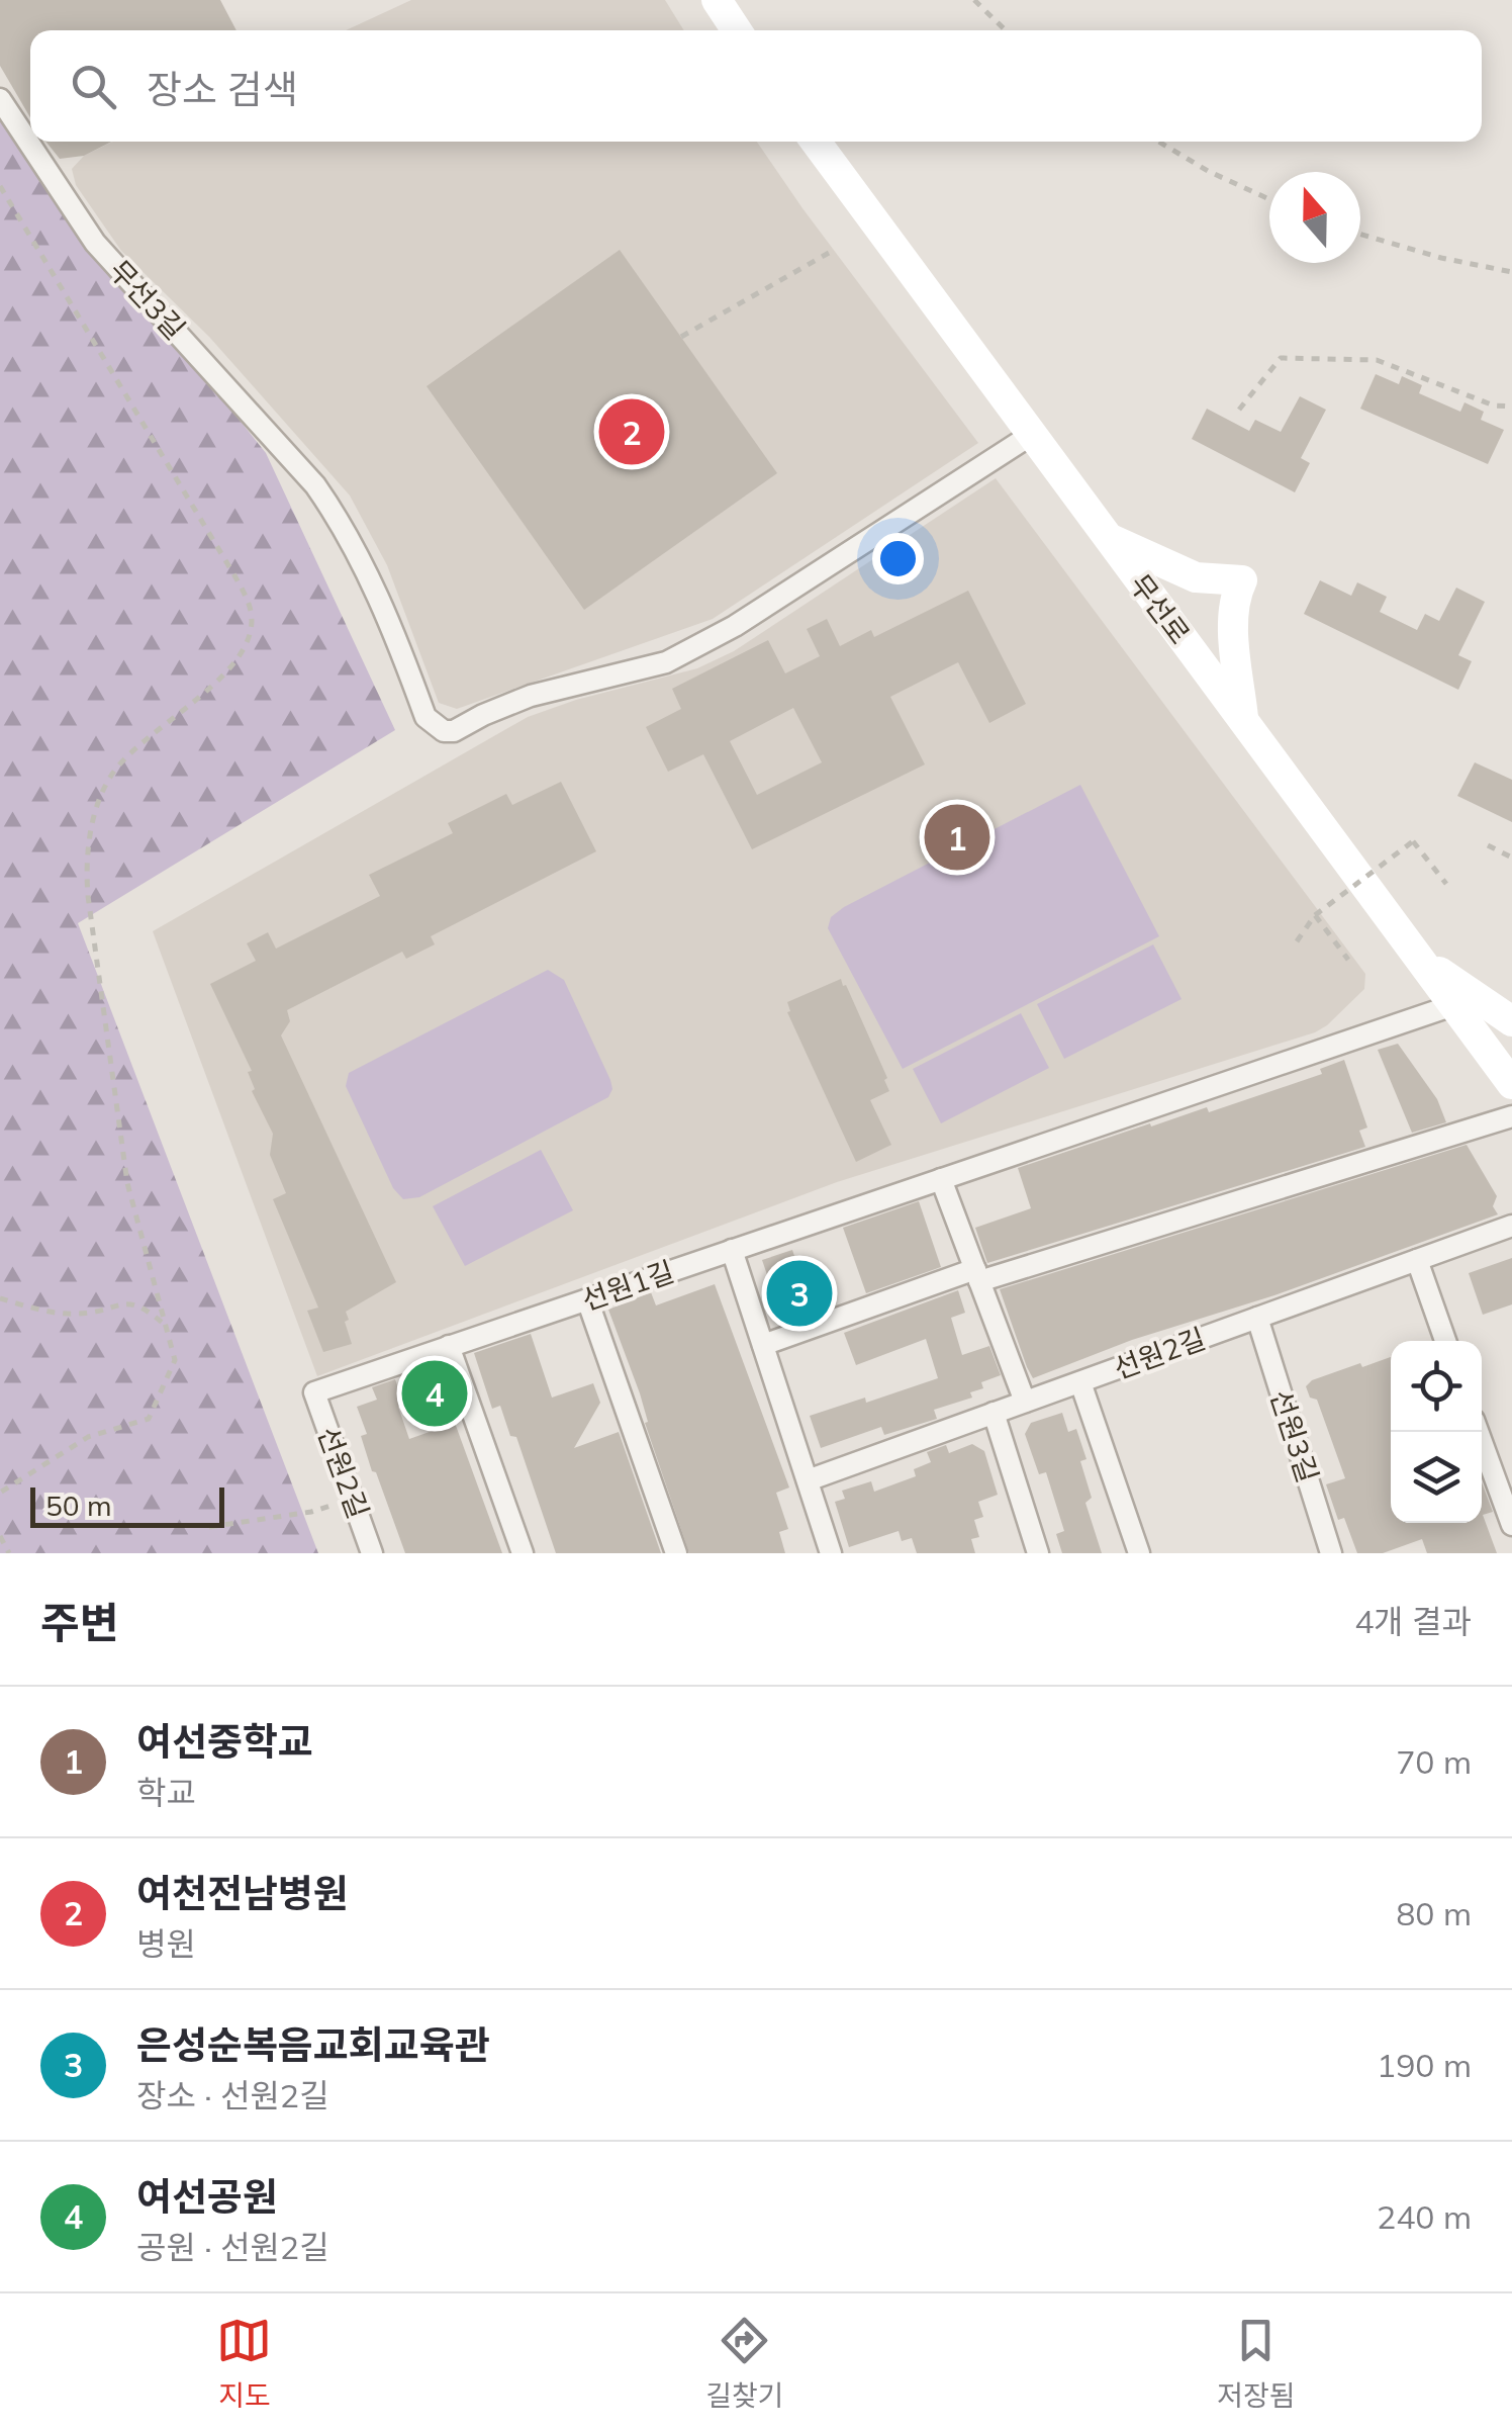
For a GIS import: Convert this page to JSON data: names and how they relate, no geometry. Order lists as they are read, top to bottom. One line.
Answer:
{"streets":{"street":["무선3길","무선로","선원1길","선원2길","선원3길"]},"crossings":[["무선3길","무선로"],["무선로","선원1길"],["선원1길","선원2길"],["선원2길","선원3길"]],"scale_bar":"50 m","north":"top","page":{"search":"장소 검색","pins":["2","1","3","4"],"scale":"50 m","heading":["주변","4개 결과"],"list":[{"mark":"1","name":"여선중학교","note":"학교","value":"70 m"},{"mark":"2","name":"여천전남병원","note":"병원","value":"80 m"},{"mark":"3","name":"은성순복음교회교육관","note":"장소 · 선원2길","value":"190 m"},{"mark":"4","name":"여선공원","note":"공원 · 선원2길","value":"240 m"}],"nav":["지도","길찾기","저장됨"]}}
